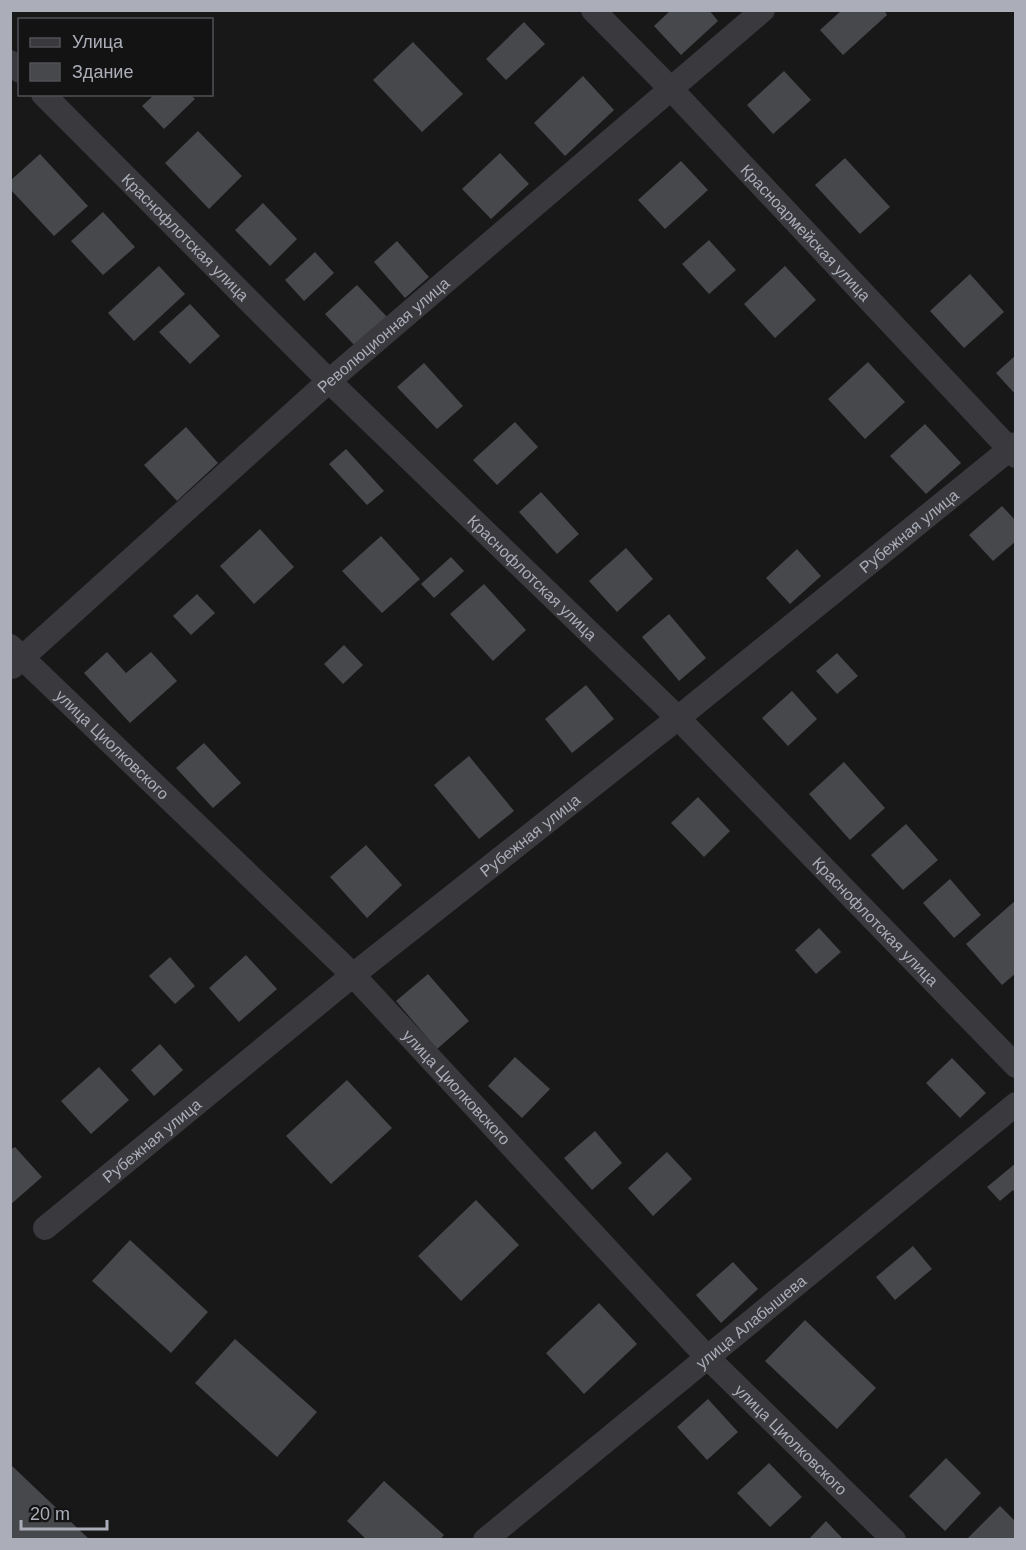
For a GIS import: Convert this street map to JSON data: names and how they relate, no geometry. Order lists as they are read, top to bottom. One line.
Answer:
{"streets":{"street":["Красноармейская улица","Краснофлотская улица","Революционная улица","Рубежная улица","улица Циолковского","улица Алабышева"]},"crossings":[["Красноармейская улица","Революционная улица"],["Красноармейская улица","Рубежная улица"],["Краснофлотская улица","Революционная улица"],["Краснофлотская улица","Рубежная улица"],["Революционная улица","улица Циолковского"],["Рубежная улица","улица Циолковского"],["улица Циолковского","улица Алабышева"]],"legend":["Улица","Здание"],"scale_bar":"20 m"}
